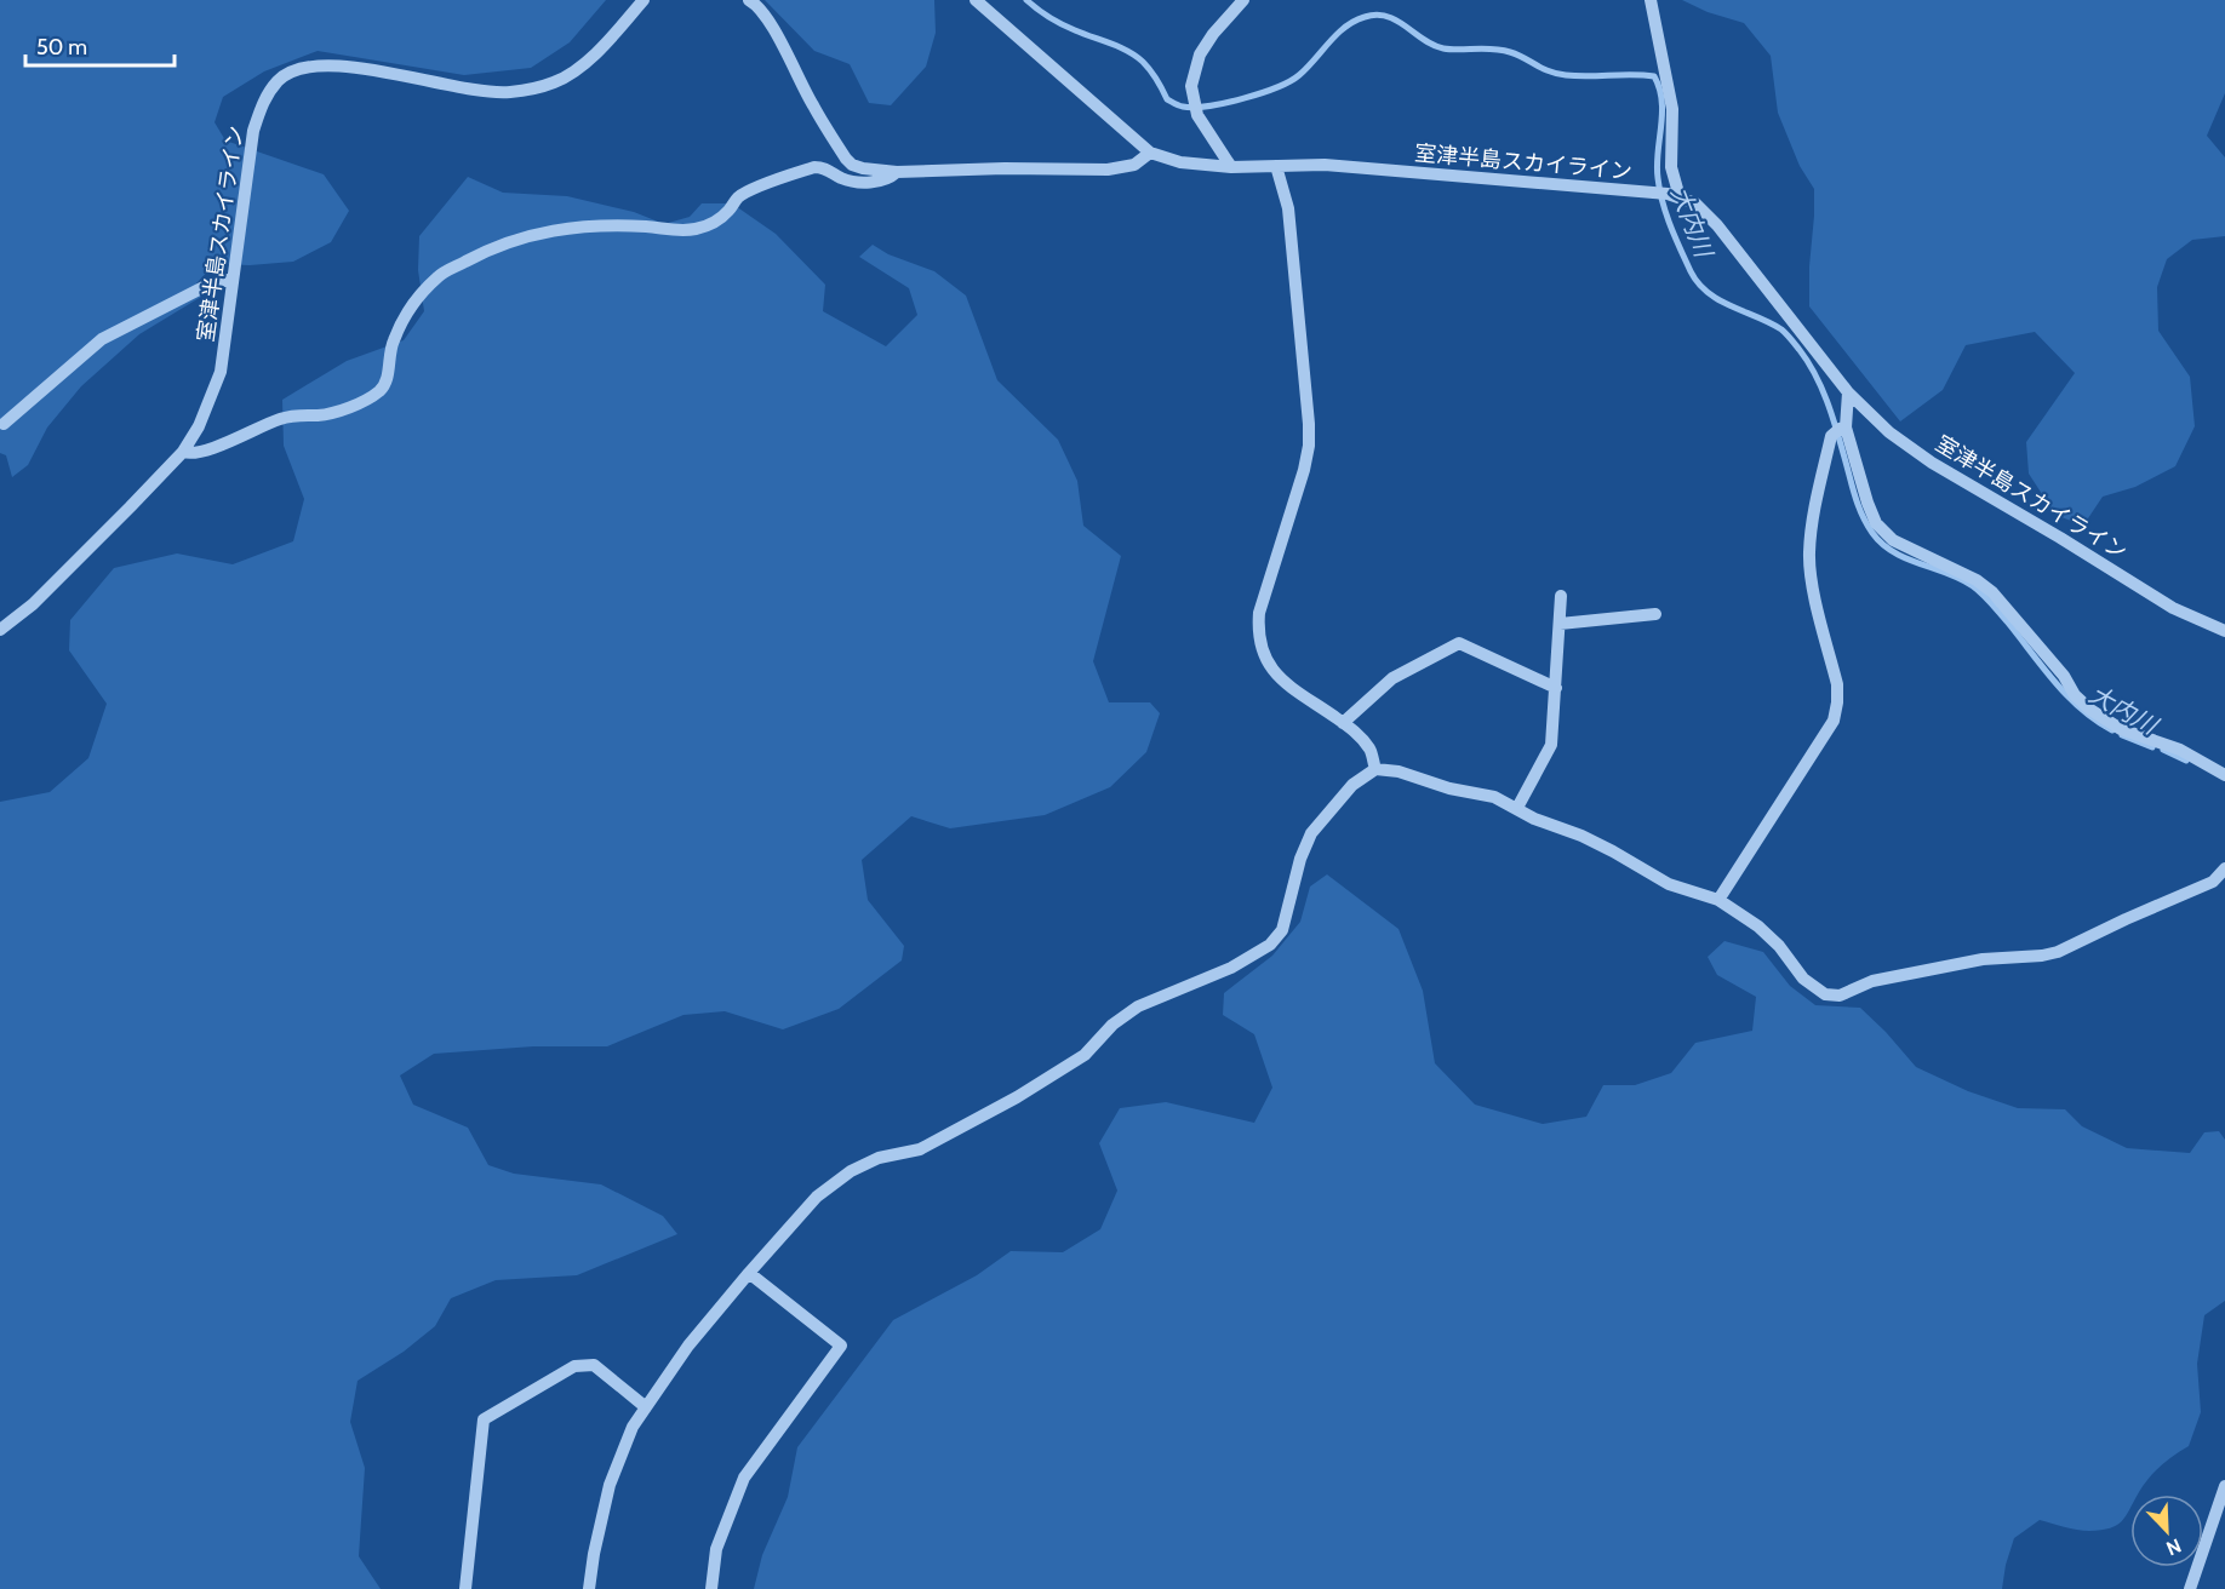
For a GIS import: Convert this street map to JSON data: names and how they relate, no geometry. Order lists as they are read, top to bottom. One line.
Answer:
{"streets":{"street":["室津半島スカイライン"]},"water":["大内川"],"scale_bar":"50 m","north":"bottom right"}
